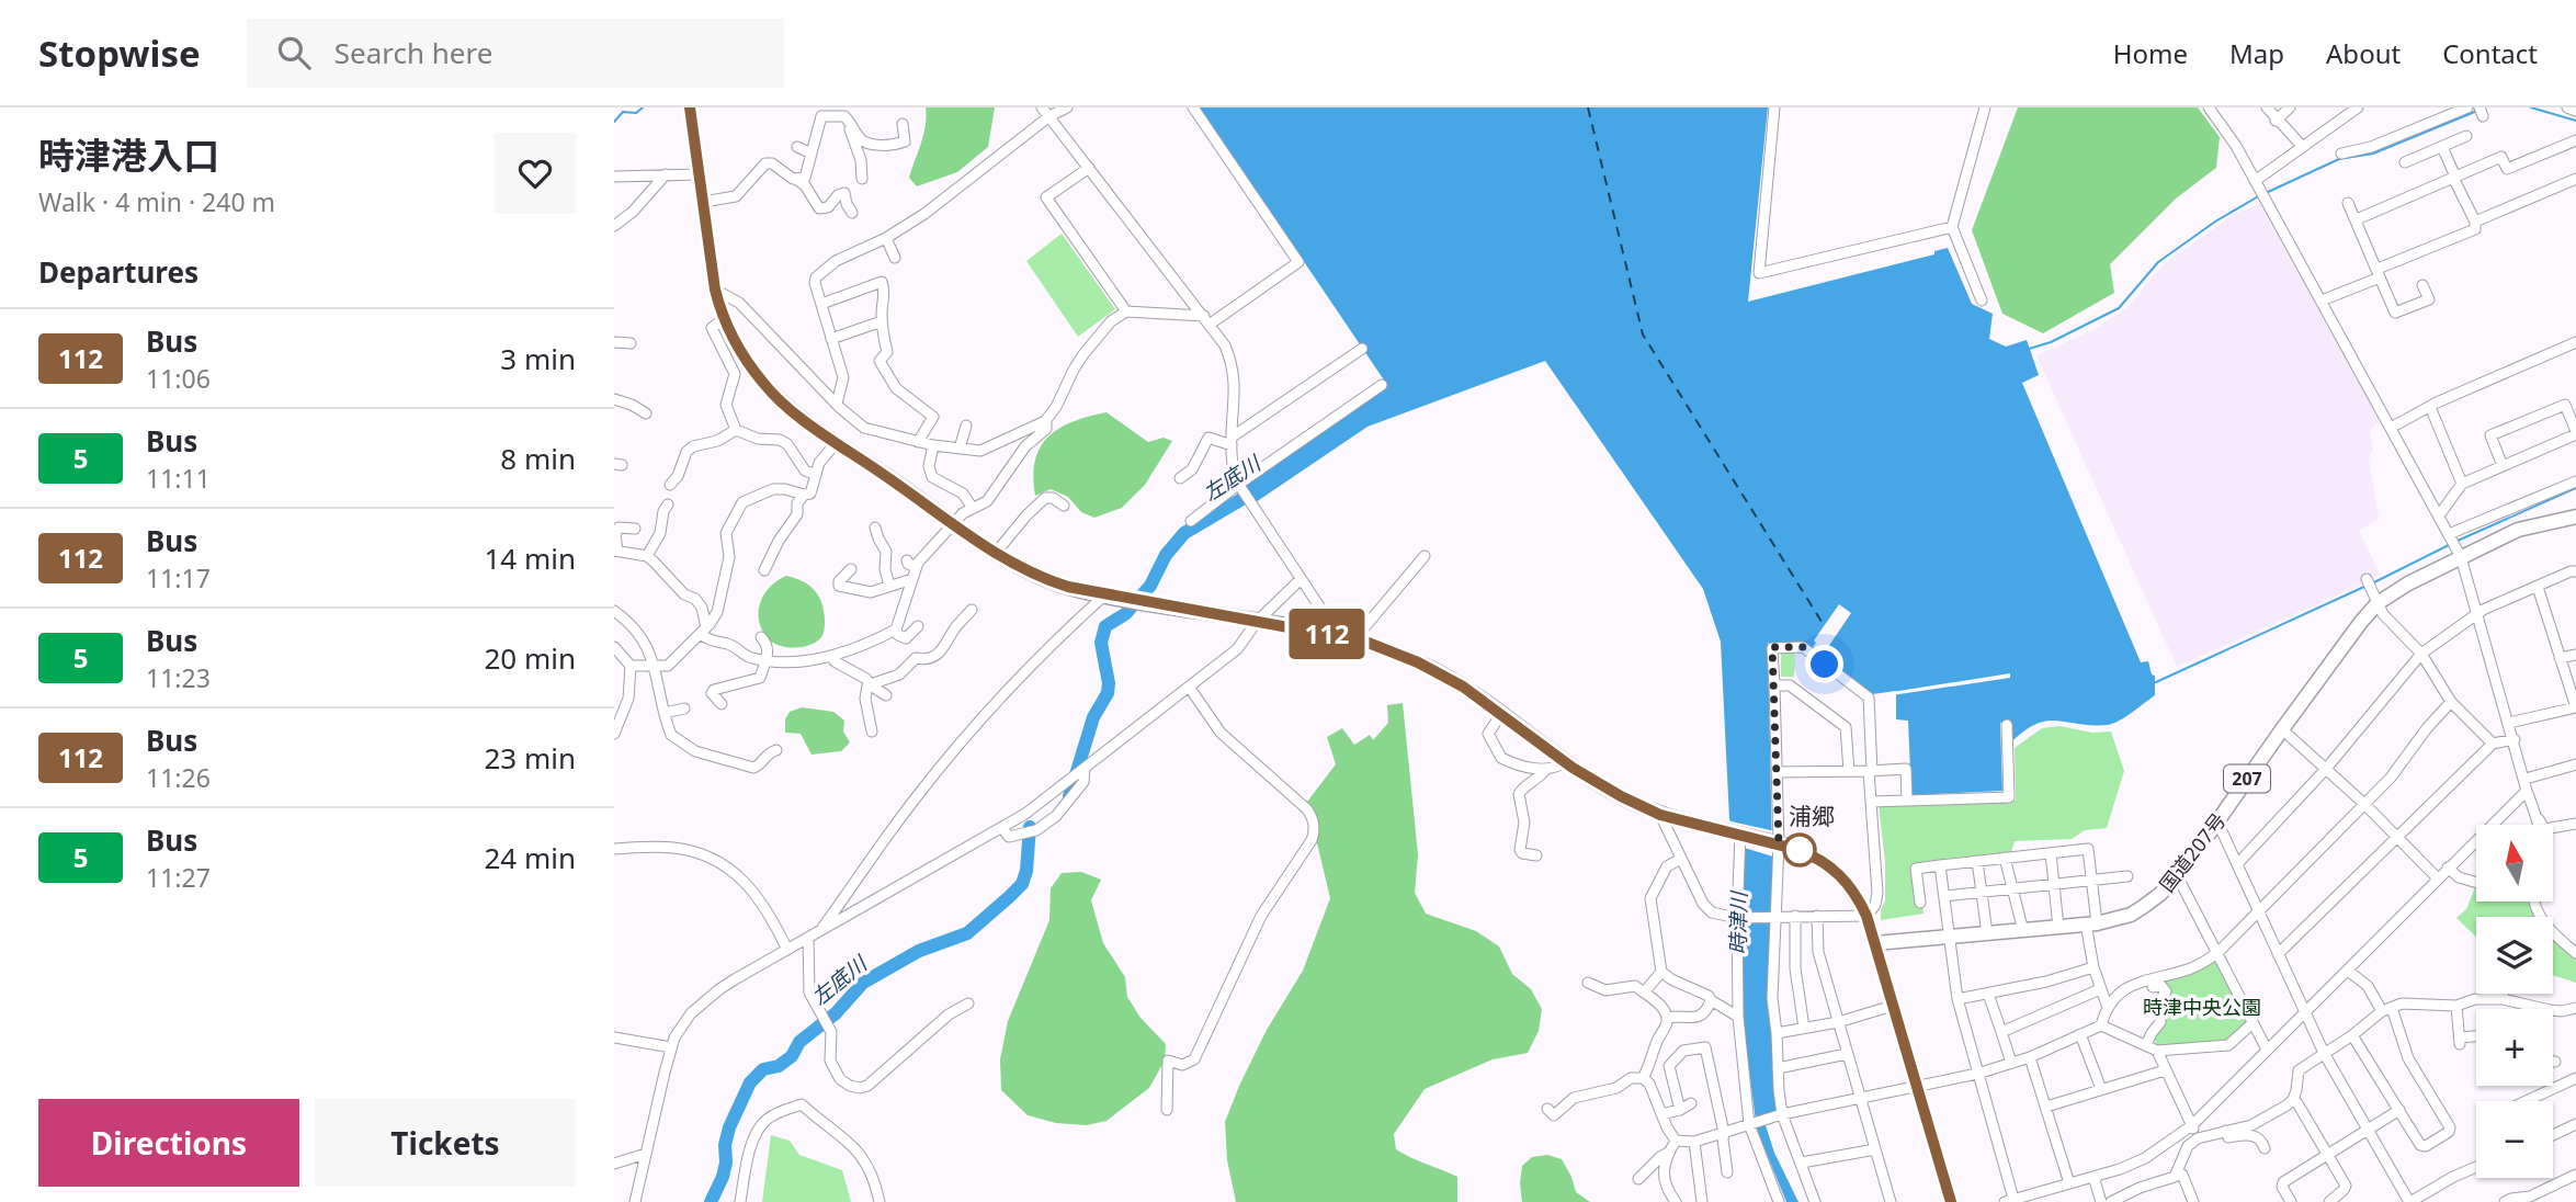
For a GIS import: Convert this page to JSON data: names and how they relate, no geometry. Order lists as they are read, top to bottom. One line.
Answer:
{"streets":{"highway":["207","国道207号"]},"districts":["浦郷"],"water":["左底川","時津川"],"parks":["時津中央公園"],"lines":["bus line 112"],"north":"top","page":{"header":"Stopwise","search":"Search here","nav":["Home","Map","About","Contact"],"heading":[["時津港入口","Walk · 4 min · 240 m"],"Departures"],"on_map":"112","list":[{"mark":"112","name":"Bus","note":"11:06","value":"3 min"},{"mark":"5","name":"Bus","note":"11:11","value":"8 min"},{"mark":"112","name":"Bus","note":"11:17","value":"14 min"},{"mark":"5","name":"Bus","note":"11:23","value":"20 min"},{"mark":"112","name":"Bus","note":"11:26","value":"23 min"},{"mark":"5","name":"Bus","note":"11:27","value":"24 min"}],"map_buttons":["+","−"],"buttons":["Directions","Tickets"]}}
